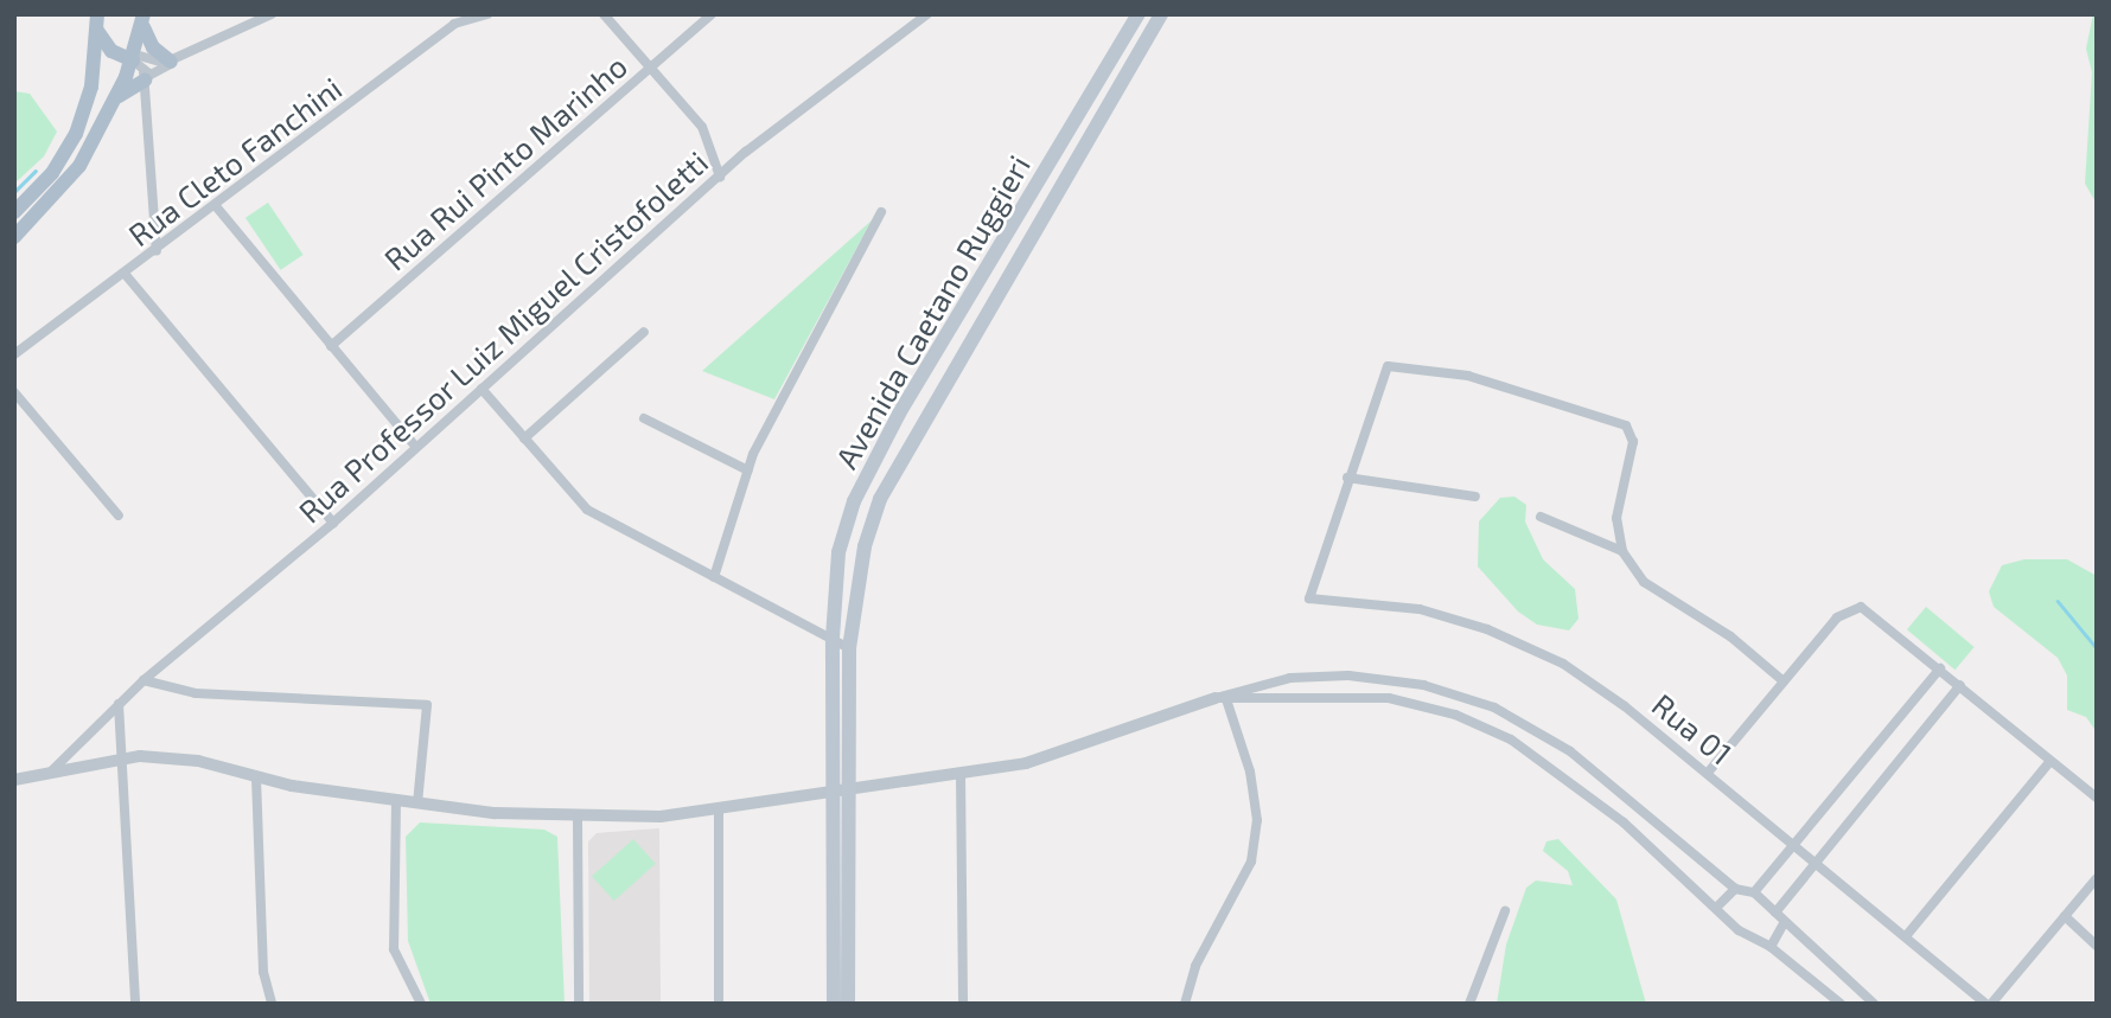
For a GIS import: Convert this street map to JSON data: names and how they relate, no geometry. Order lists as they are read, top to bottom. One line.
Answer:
{"streets":{"main road":["Avenida Caetano Ruggieri"],"street":["Rua Cleto Fanchini","Rua Rui Pinto Marinho","Rua Professor Luiz Miguel Cristofoletti","Rua 01"]}}
